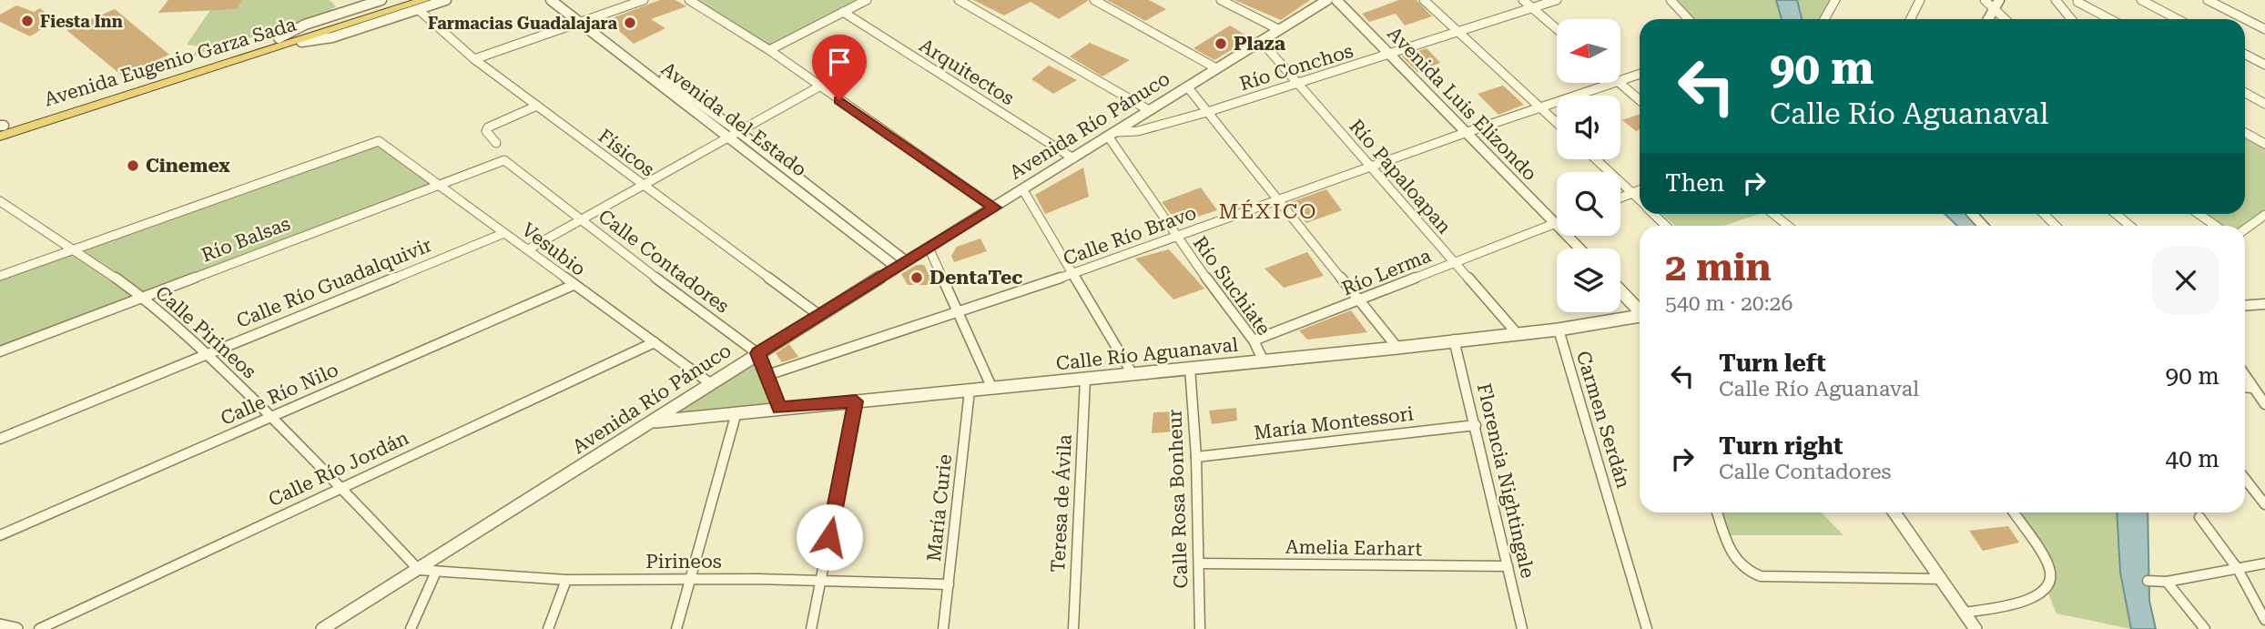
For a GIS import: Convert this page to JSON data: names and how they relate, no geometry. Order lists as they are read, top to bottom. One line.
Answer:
{"streets":{"highway":["Avenida Eugenio Garza Sada"],"street":["Río Conchos","Arquitectos","Avenida Luis Elizondo","Avenida del Estado","Avenida Río Pánuco","Físicos","Río Papaloapan","Calle Río Bravo","Río Balsas","Vesubio","Calle Contadores","Río Lerma","Calle Río Guadalquivir","Río Suchiate","Calle Pirineos","Calle Río Aguanaval","Calle Río Nilo","Carmen Serdán","María Montessori","Calle Río Jordán","Florencia Nightingale","Calle Rosa Bonheur","Teresa de Ávila","María Curie","Amelia Earhart","Pirineos"]},"crossings":[["Avenida Eugenio Garza Sada","Físicos"],["Río Conchos","Avenida Luis Elizondo"],["Río Conchos","Avenida Río Pánuco"],["Río Conchos","Río Papaloapan"],["Río Conchos","Río Suchiate"],["Arquitectos","Avenida Río Pánuco"],["Avenida Luis Elizondo","Calle Río Bravo"],["Avenida Luis Elizondo","Río Lerma"],["Avenida del Estado","Avenida Río Pánuco"],["Avenida Río Pánuco","Físicos"],["Avenida Río Pánuco","Río Papaloapan"],["Avenida Río Pánuco","Vesubio"],["Avenida Río Pánuco","Calle Contadores"],["Avenida Río Pánuco","Río Suchiate"],["Avenida Río Pánuco","Calle Pirineos"],["Avenida Río Pánuco","Calle Río Aguanaval"],["Avenida Río Pánuco","Pirineos"],["Río Papaloapan","Calle Río Bravo"],["Río Papaloapan","Río Lerma"],["Río Papaloapan","Calle Río Aguanaval"],["Calle Río Bravo","Calle Contadores"],["Calle Río Bravo","Río Suchiate"],["Río Balsas","Vesubio"],["Río Balsas","Calle Contadores"],["Río Balsas","Calle Pirineos"],["Vesubio","Calle Río Guadalquivir"],["Vesubio","Calle Pirineos"],["Vesubio","Calle Río Nilo"],["Vesubio","Calle Río Jordán"],["Calle Contadores","Calle Río Aguanaval"],["Río Lerma","Río Suchiate"],["Calle Río Guadalquivir","Calle Pirineos"],["Río Suchiate","Calle Río Aguanaval"],["Calle Pirineos","Calle Río Nilo"],["Calle Pirineos","Calle Río Jordán"],["Calle Pirineos","Pirineos"],["Calle Río Aguanaval","Carmen Serdán"],["Calle Río Aguanaval","Florencia Nightingale"],["Calle Río Aguanaval","Calle Rosa Bonheur"],["Calle Río Aguanaval","Teresa de Ávila"],["Calle Río Aguanaval","María Curie"],["María Montessori","Florencia Nightingale"],["María Montessori","Calle Rosa Bonheur"],["Florencia Nightingale","Amelia Earhart"],["Calle Rosa Bonheur","Amelia Earhart"],["María Curie","Pirineos"]],"districts":["MÉXICO"],"places":["Fiesta Inn","Farmacias Guadalajara","Plaza","Cinemex","DentaTec"],"north":"left","page":{"turn":["90 m","Calle Río Aguanaval"],"then":"Then","heading":["2 min","540 m · 20:26"],"list":[{"name":"Turn left","note":"Calle Río Aguanaval","value":"90 m"},{"name":"Turn right","note":"Calle Contadores","value":"40 m"}]}}
